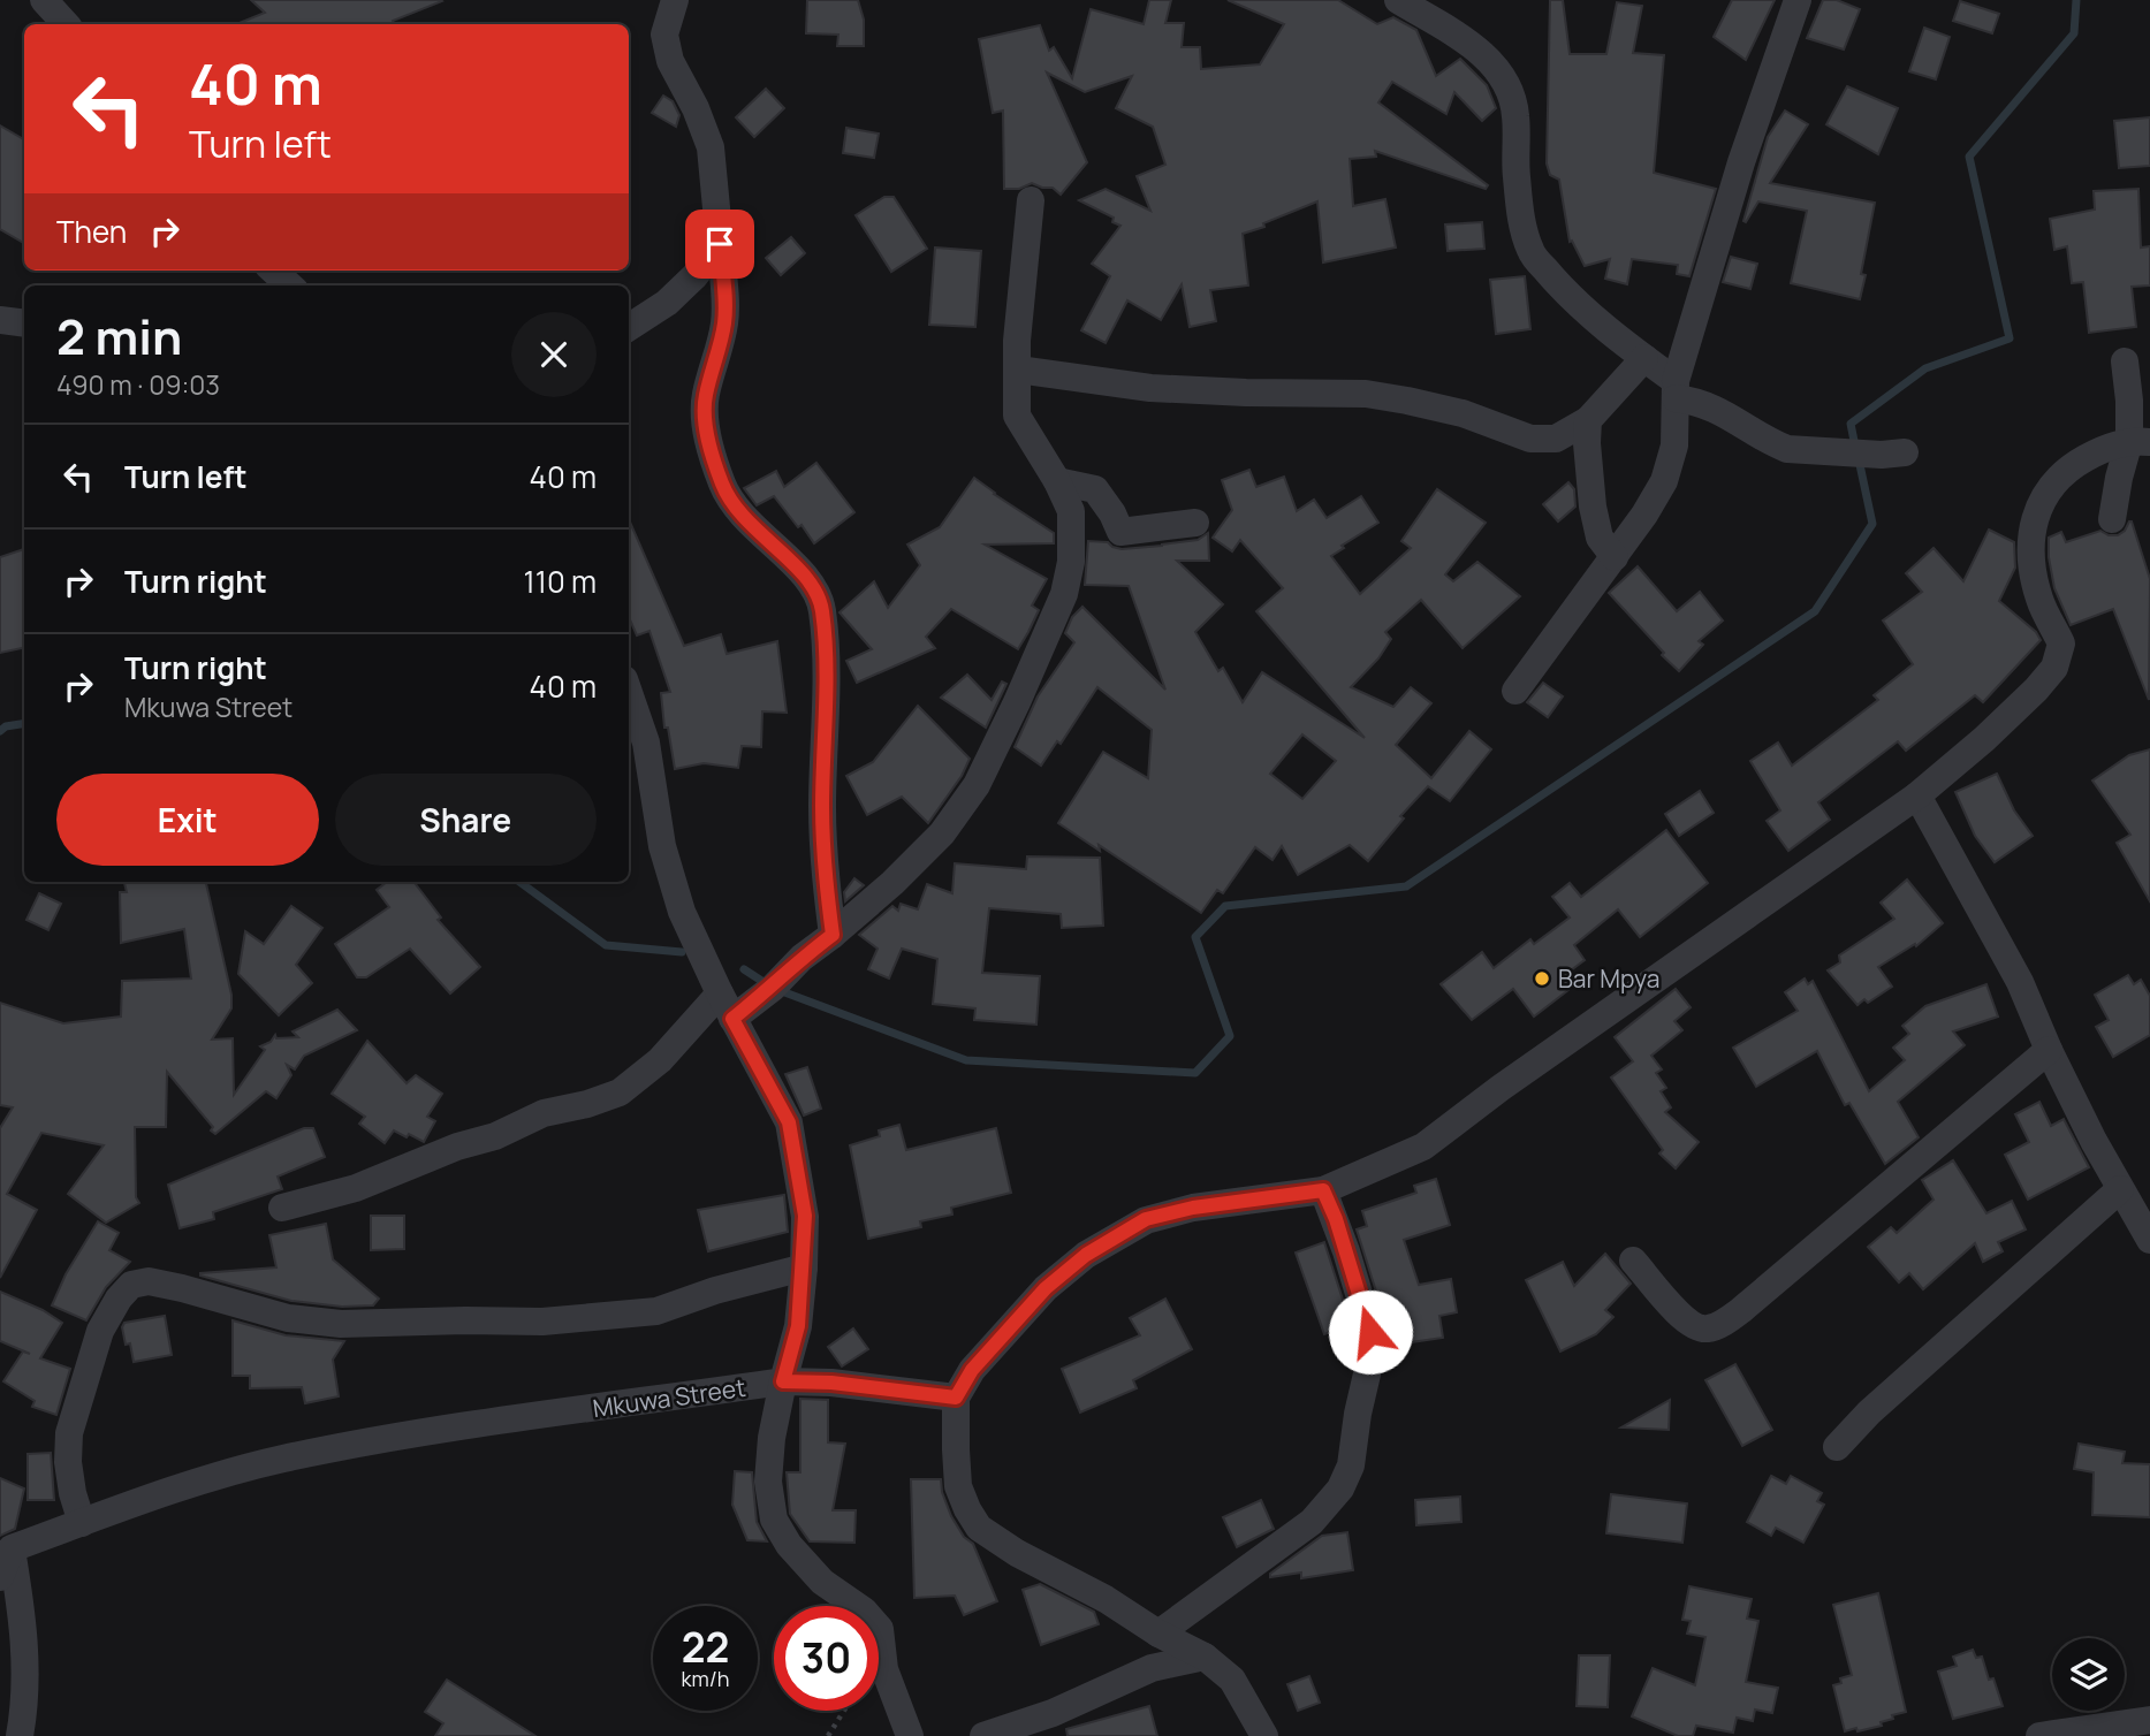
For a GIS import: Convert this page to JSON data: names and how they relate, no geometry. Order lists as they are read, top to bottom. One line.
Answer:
{"streets":{"street":["Mkuwa Street"]},"places":["Bar Mpya"],"page":{"turn":["40 m","Turn left"],"then":"Then","heading":["2 min","490 m · 09:03"],"list":[{"name":"Turn left","value":"40 m"},{"name":"Turn right","value":"110 m"},{"name":"Turn right","note":"Mkuwa Street","value":"40 m"}],"buttons":["Exit","Share"],"speed":"22 km/h","limit":"30"}}
